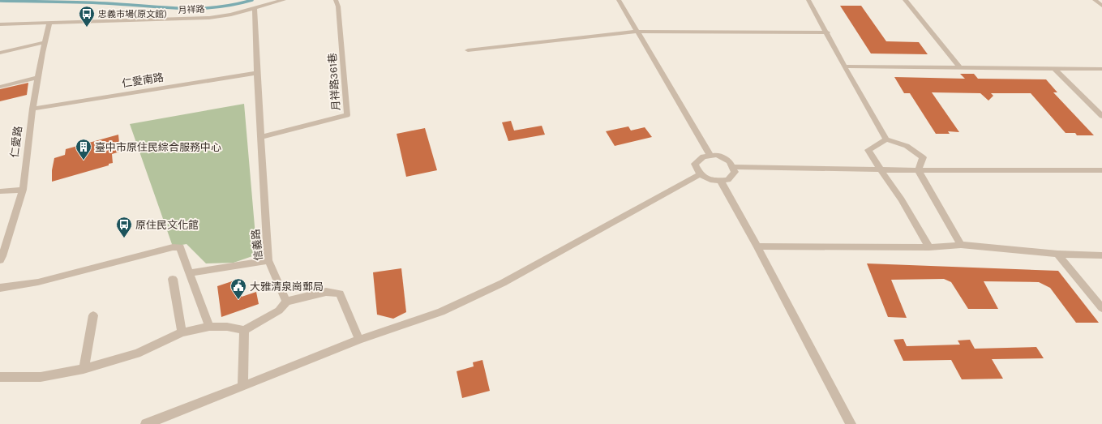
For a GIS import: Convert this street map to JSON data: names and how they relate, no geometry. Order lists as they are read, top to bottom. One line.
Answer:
{"streets":{"street":["月祥路","仁愛南路","月祥路361巷","仁愛路","信義路"]},"crossings":[["月祥路","仁愛路"],["月祥路","信義路"],["仁愛南路","仁愛路"],["仁愛南路","信義路"],["月祥路361巷","信義路"]],"places":{"bus stop":["忠義市場(原文館)","原住民文化館"],"building":["臺中市原住民綜合服務中心"],"public building":["大雅清泉崗郵局"]}}
